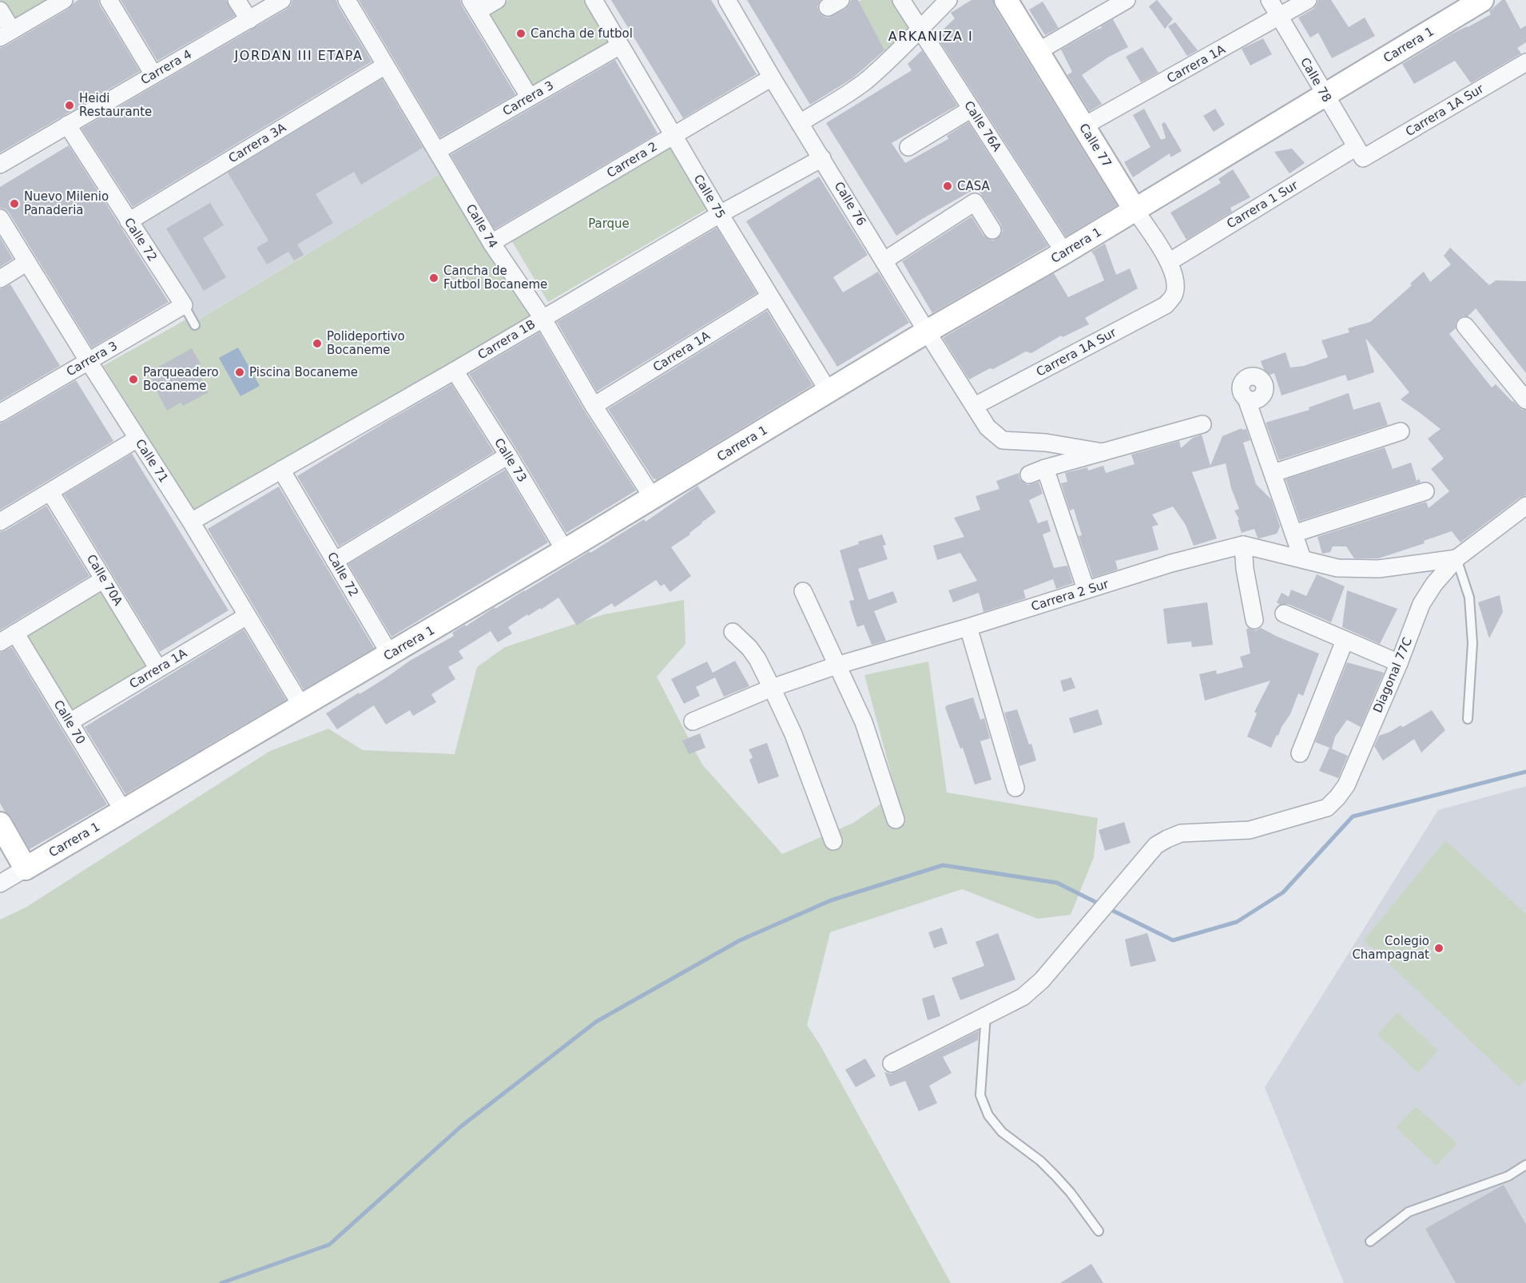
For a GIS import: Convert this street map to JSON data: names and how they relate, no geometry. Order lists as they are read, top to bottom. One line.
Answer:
{"streets":{"street":["Carrera 1","Carrera 1A","Carrera 4","Calle 78","Carrera 3","Carrera 1A Sur","Calle 76A","Carrera 3A","Calle 77","Carrera 2","Calle 75","Calle 76","Carrera 1 Sur","Calle 74","Calle 72","Carrera 1B","Calle 73","Calle 71","Calle 70A","Carrera 2 Sur","Diagonal 77C","Calle 70"]},"crossings":[["Carrera 1","Calle 78"],["Carrera 1","Calle 76A"],["Carrera 1","Calle 77"],["Carrera 1","Calle 75"],["Carrera 1","Calle 76"],["Carrera 1","Calle 74"],["Carrera 1","Calle 72"],["Carrera 1","Calle 73"],["Carrera 1","Calle 71"],["Carrera 1","Calle 70"],["Carrera 1A","Calle 78"],["Carrera 1A","Calle 77"],["Carrera 1A","Calle 75"],["Carrera 1A","Calle 74"],["Carrera 1A","Calle 71"],["Carrera 1A","Calle 70A"],["Carrera 1A","Calle 70"],["Carrera 4","Calle 72"],["Calle 78","Carrera 1A Sur"],["Calle 78","Carrera 1 Sur"],["Carrera 3","Calle 75"],["Carrera 3","Calle 74"],["Carrera 3","Calle 72"],["Carrera 3","Calle 71"],["Carrera 1A Sur","Calle 77"],["Carrera 1A Sur","Calle 76"],["Carrera 1A Sur","Carrera 1 Sur"],["Carrera 3A","Calle 74"],["Carrera 3A","Calle 72"],["Calle 77","Carrera 1 Sur"],["Carrera 2","Calle 75"],["Carrera 2","Calle 76"],["Carrera 2","Calle 74"],["Calle 75","Carrera 1B"],["Calle 76","Carrera 1B"],["Calle 74","Carrera 1B"],["Calle 72","Carrera 1B"],["Carrera 1B","Calle 73"],["Carrera 1B","Calle 71"],["Carrera 2 Sur","Diagonal 77C"]],"districts":["ARKANIZA I","JORDAN III ETAPA"],"parks":["Parque"],"places":["Cancha de futbol","Heidi Restaurante","CASA","Nuevo Milenio Panaderia","Cancha de Futbol Bocaneme","Polideportivo Bocaneme","Piscina Bocaneme","Parqueadero Bocaneme","Colegio Champagnat"]}
